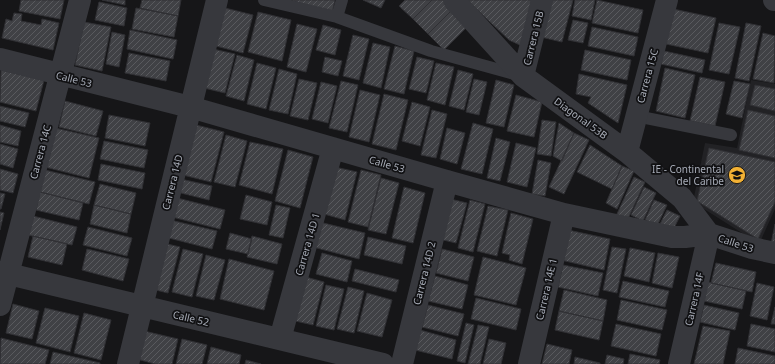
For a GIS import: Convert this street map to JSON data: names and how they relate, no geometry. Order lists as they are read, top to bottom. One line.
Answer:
{"streets":{"street":["Carrera 15B","Carrera 15C","Calle 53","Diagonal 53B","Carrera 14C","Carrera 14D","Carrera 14D 1","Carrera 14D 2","Carrera 14E 1","Carrera 14F","Calle 52"]},"crossings":[["Carrera 15B","Diagonal 53B"],["Carrera 15C","Diagonal 53B"],["Calle 53","Diagonal 53B"],["Calle 53","Carrera 14C"],["Calle 53","Carrera 14D"],["Calle 53","Carrera 14D 1"],["Calle 53","Carrera 14D 2"],["Calle 53","Carrera 14E 1"],["Calle 53","Carrera 14F"],["Diagonal 53B","Carrera 14F"],["Carrera 14C","Calle 52"],["Carrera 14D","Calle 52"],["Carrera 14D 1","Calle 52"]],"places":{"school or university":["IE - Continental del Caribe"]}}
